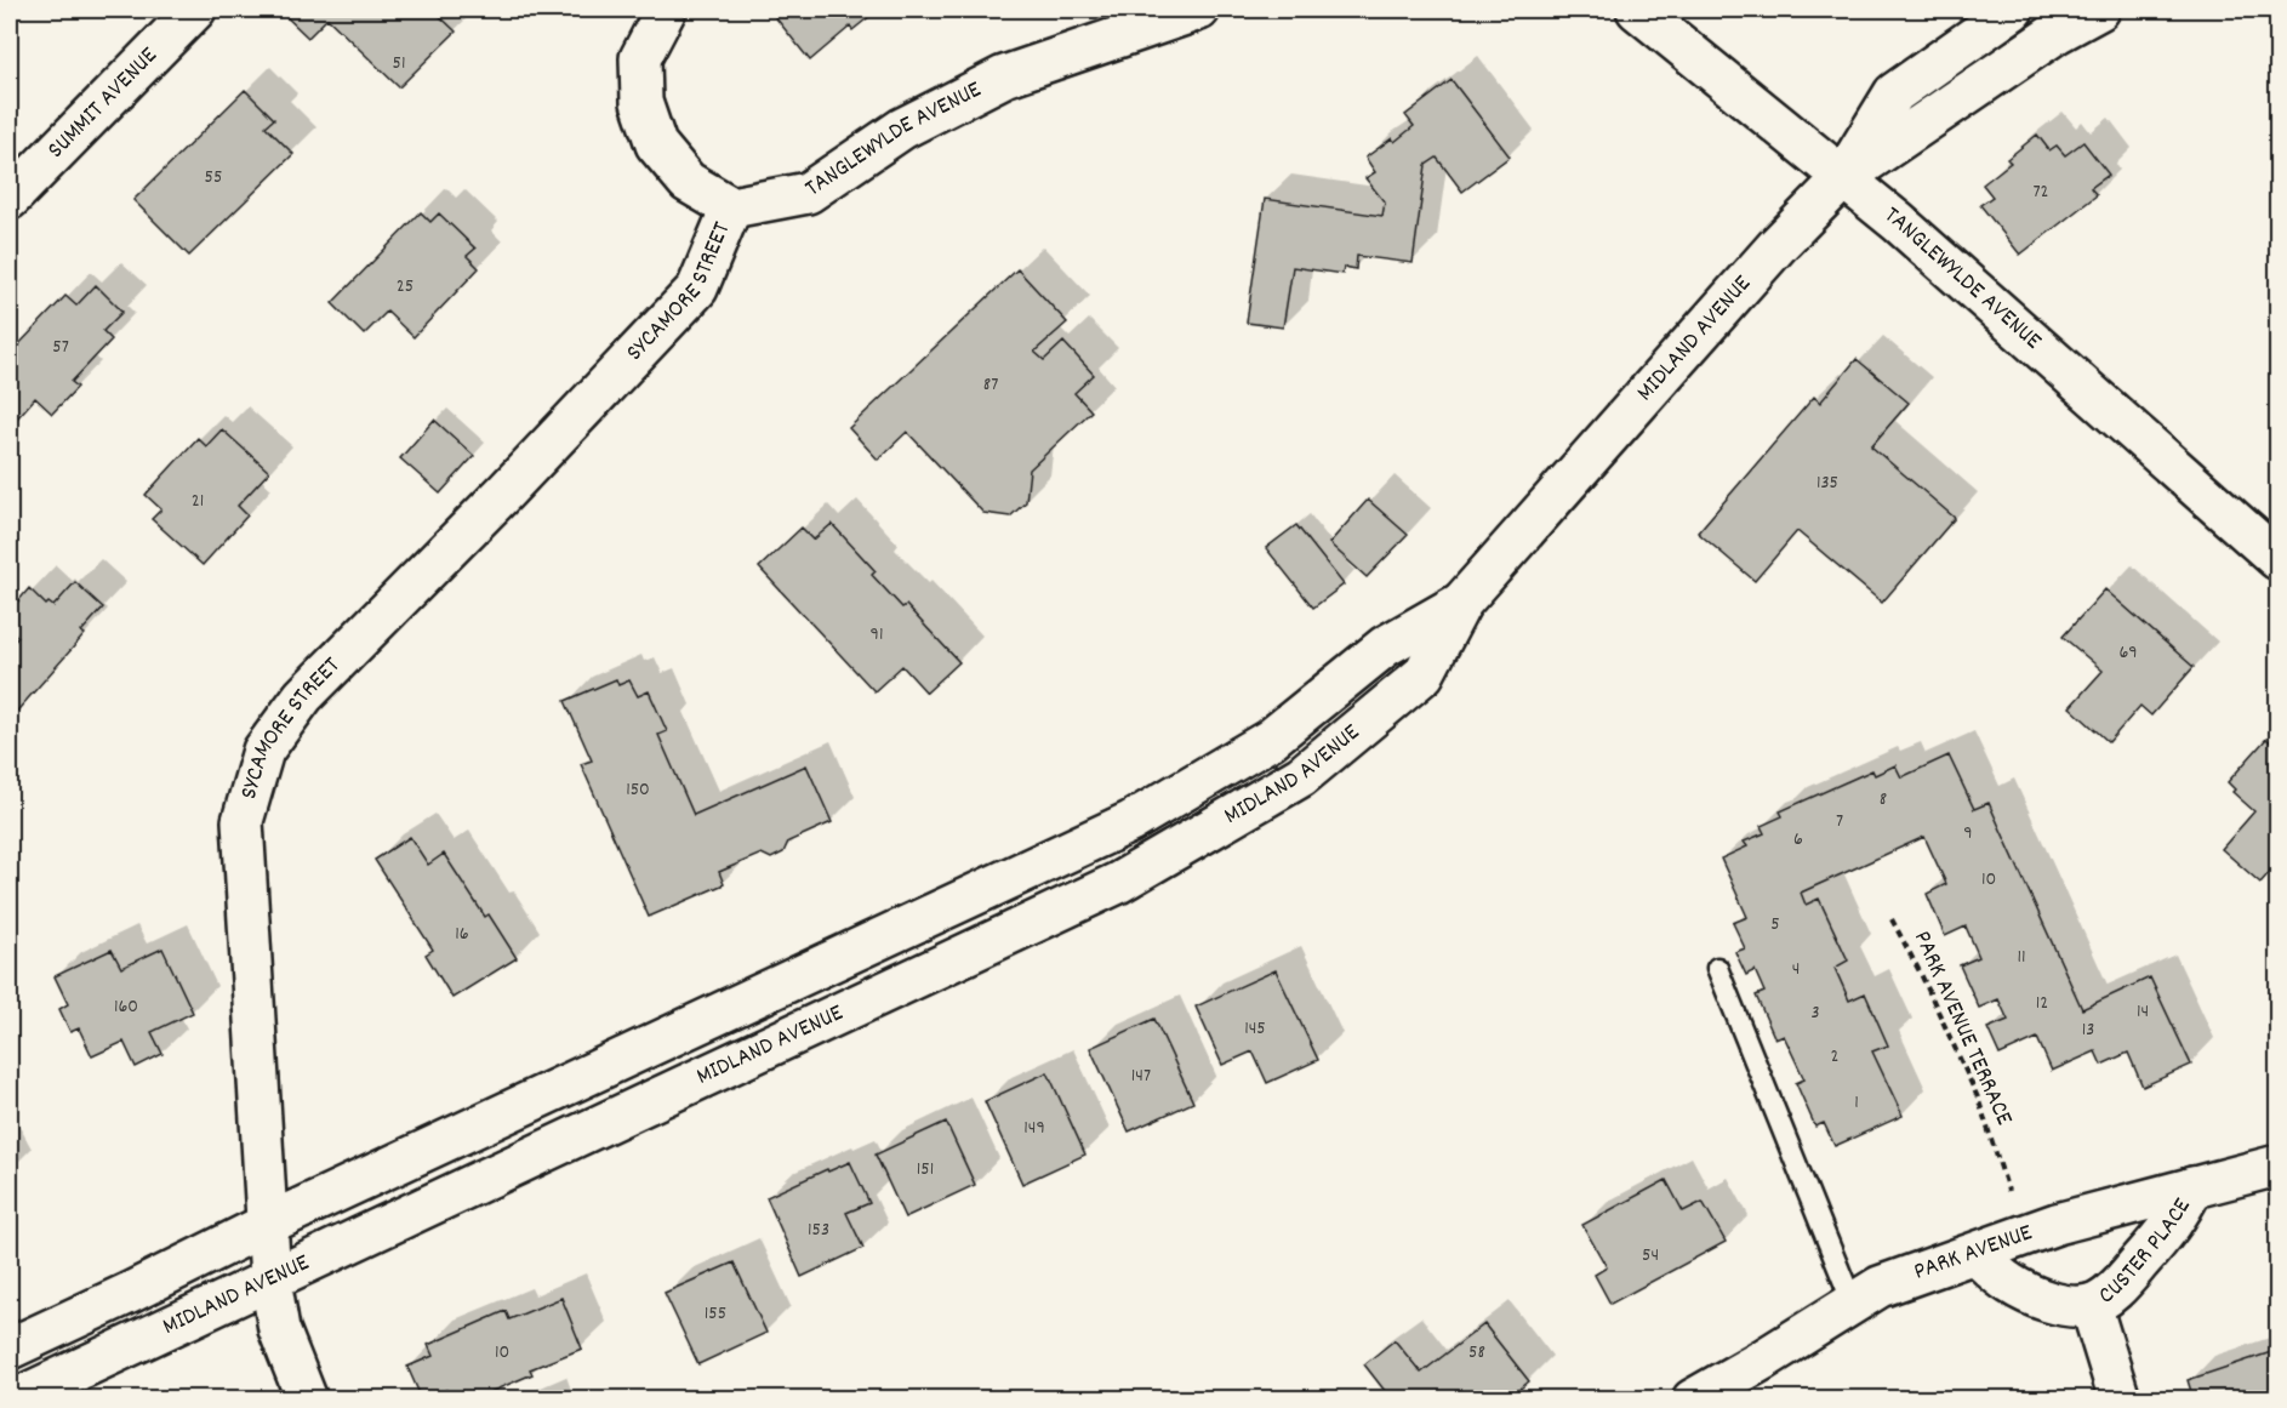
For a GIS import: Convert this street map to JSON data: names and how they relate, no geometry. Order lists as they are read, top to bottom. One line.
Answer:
{"streets":{"street":["SUMMIT AVENUE","TANGLEWYLDE AVENUE","SYCAMORE STREET","MIDLAND AVENUE","CUSTER PLACE","PARK AVENUE"],"path":["PARK AVENUE TERRACE"]},"crossings":[["TANGLEWYLDE AVENUE","SYCAMORE STREET"],["TANGLEWYLDE AVENUE","MIDLAND AVENUE"],["SYCAMORE STREET","MIDLAND AVENUE"],["PARK AVENUE TERRACE","PARK AVENUE"],["CUSTER PLACE","PARK AVENUE"]],"house_numbers":["51","55","72","25","57","87","135","21","91","69","150","8","7","9","6","10","5","16","11","4","12","160","14","3","145","13","2","147","1","149","151","153","54","155","10","58"]}
